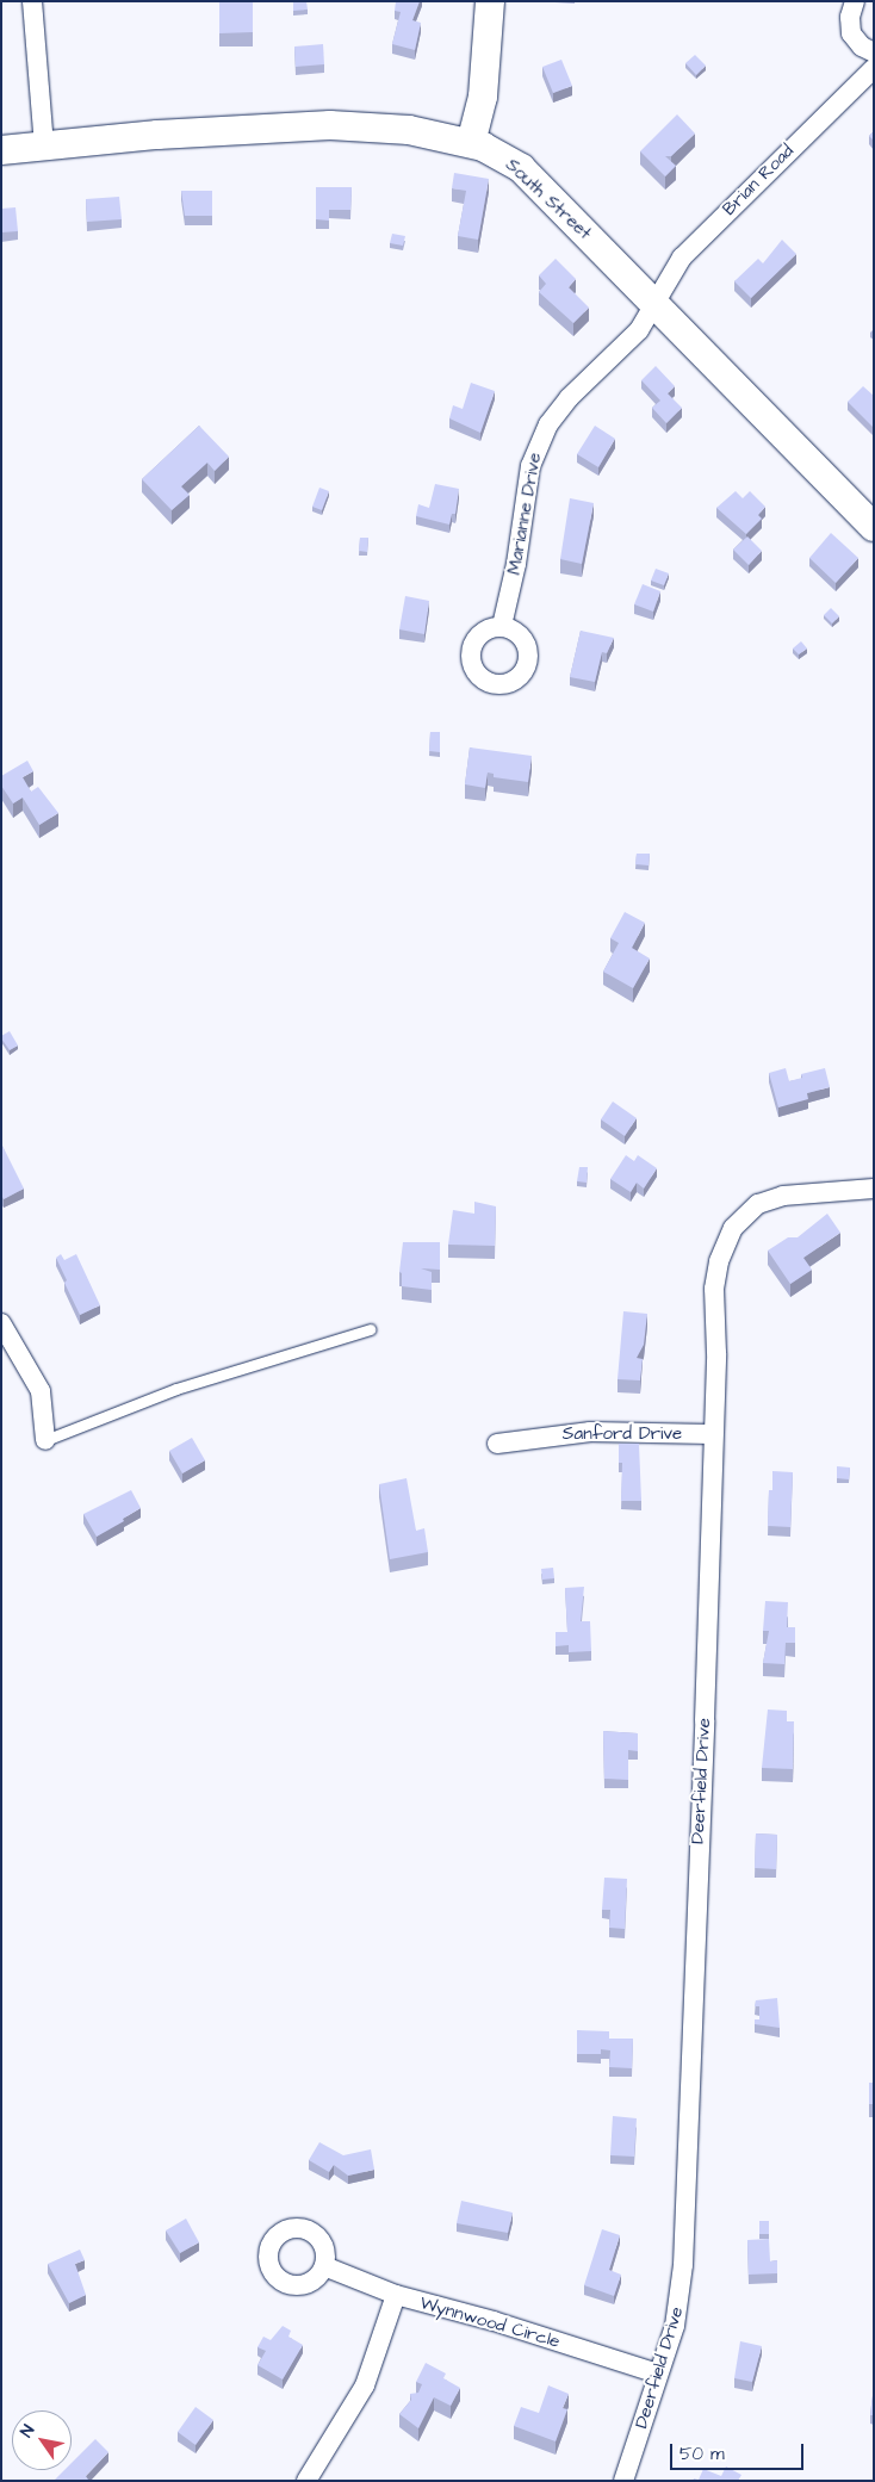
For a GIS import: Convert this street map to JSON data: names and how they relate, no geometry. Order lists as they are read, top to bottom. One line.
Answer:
{"streets":{"street":["Brian Road","South Street","Marianne Drive","Sanford Drive","Deerfield Drive","Wynnwood Circle"]},"crossings":[["Brian Road","South Street"],["Brian Road","Marianne Drive"],["South Street","Marianne Drive"],["Sanford Drive","Deerfield Drive"],["Deerfield Drive","Wynnwood Circle"]],"scale_bar":"50 m","north":"top left"}
